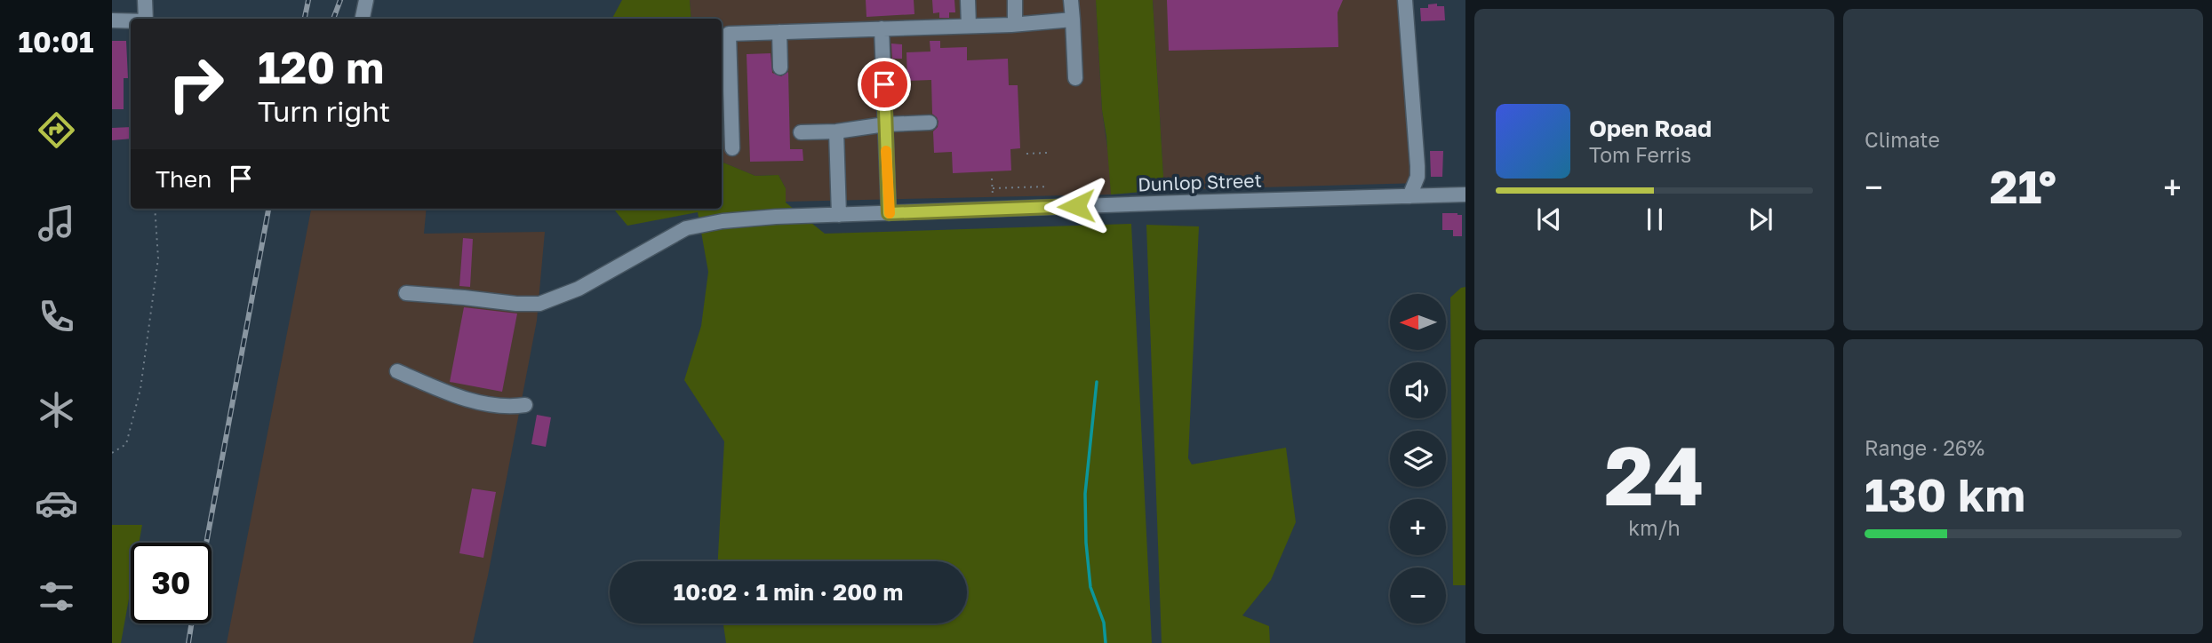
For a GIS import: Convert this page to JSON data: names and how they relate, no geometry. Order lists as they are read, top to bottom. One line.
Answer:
{"streets":{"street":["Dunlop Street"]},"north":"left","page":{"tabs":"10:01","tile":["Climate",["24","km/h"],["Range · 26%","130 km"]],"turn":["120 m","Turn right"],"song":["Open Road","Tom Ferris"],"then":"Then","heat":["−","21°","+"],"map_buttons":["+","−"],"limit":"30","trip":"10:02 · 1 min · 200 m"}}
